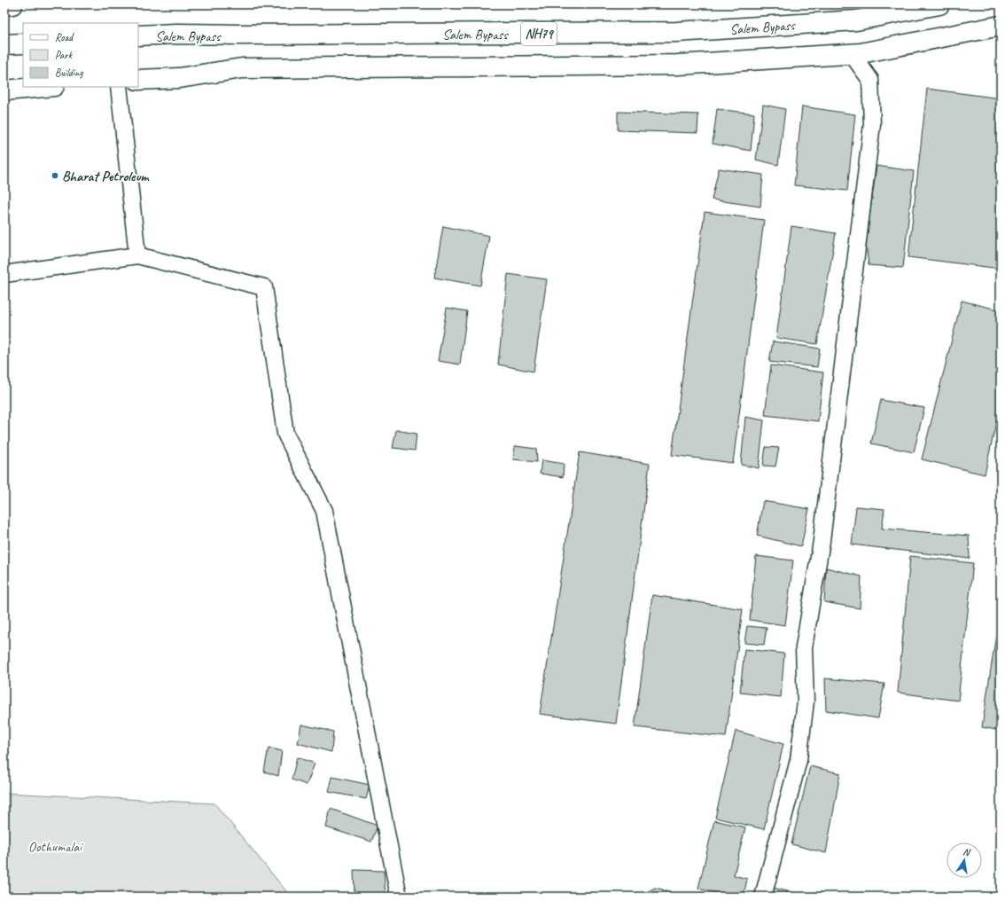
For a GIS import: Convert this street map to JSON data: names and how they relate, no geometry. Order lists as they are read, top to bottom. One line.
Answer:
{"streets":{"main road":["Salem Bypass","NH79"]},"parks":["Oothumalai"],"places":["Bharat Petroleum"],"legend":["Road","Park","Building"],"north":"top"}
